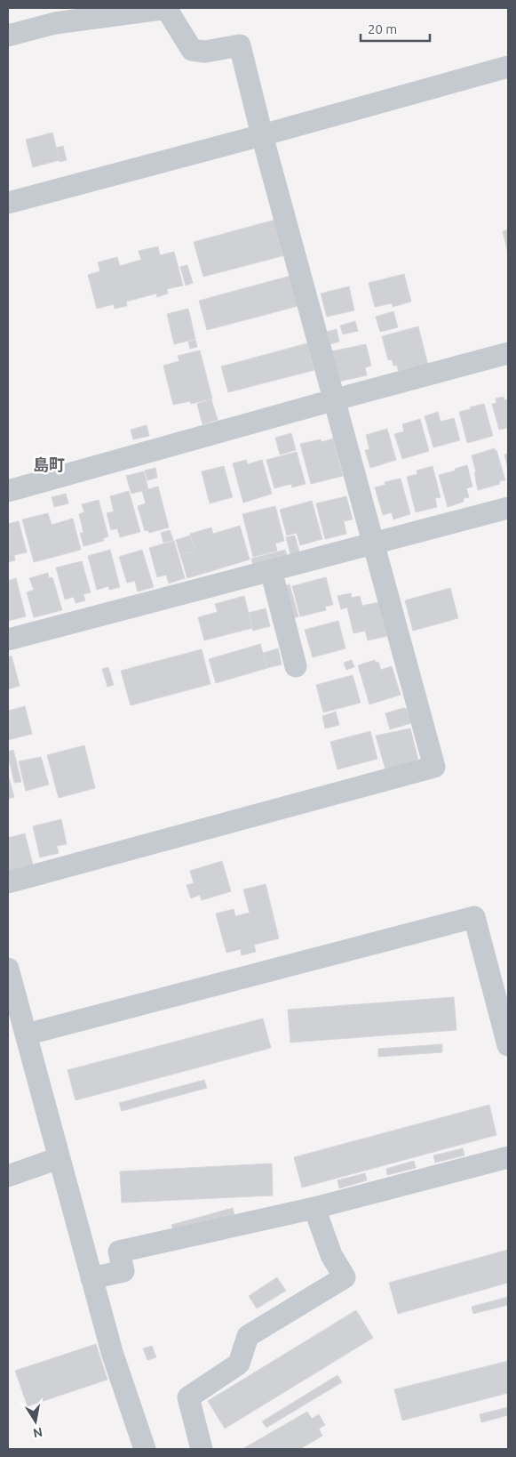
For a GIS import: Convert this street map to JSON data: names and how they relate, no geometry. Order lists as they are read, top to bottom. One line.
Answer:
{"districts":["島町"],"scale_bar":"20 m","north":"bottom"}
